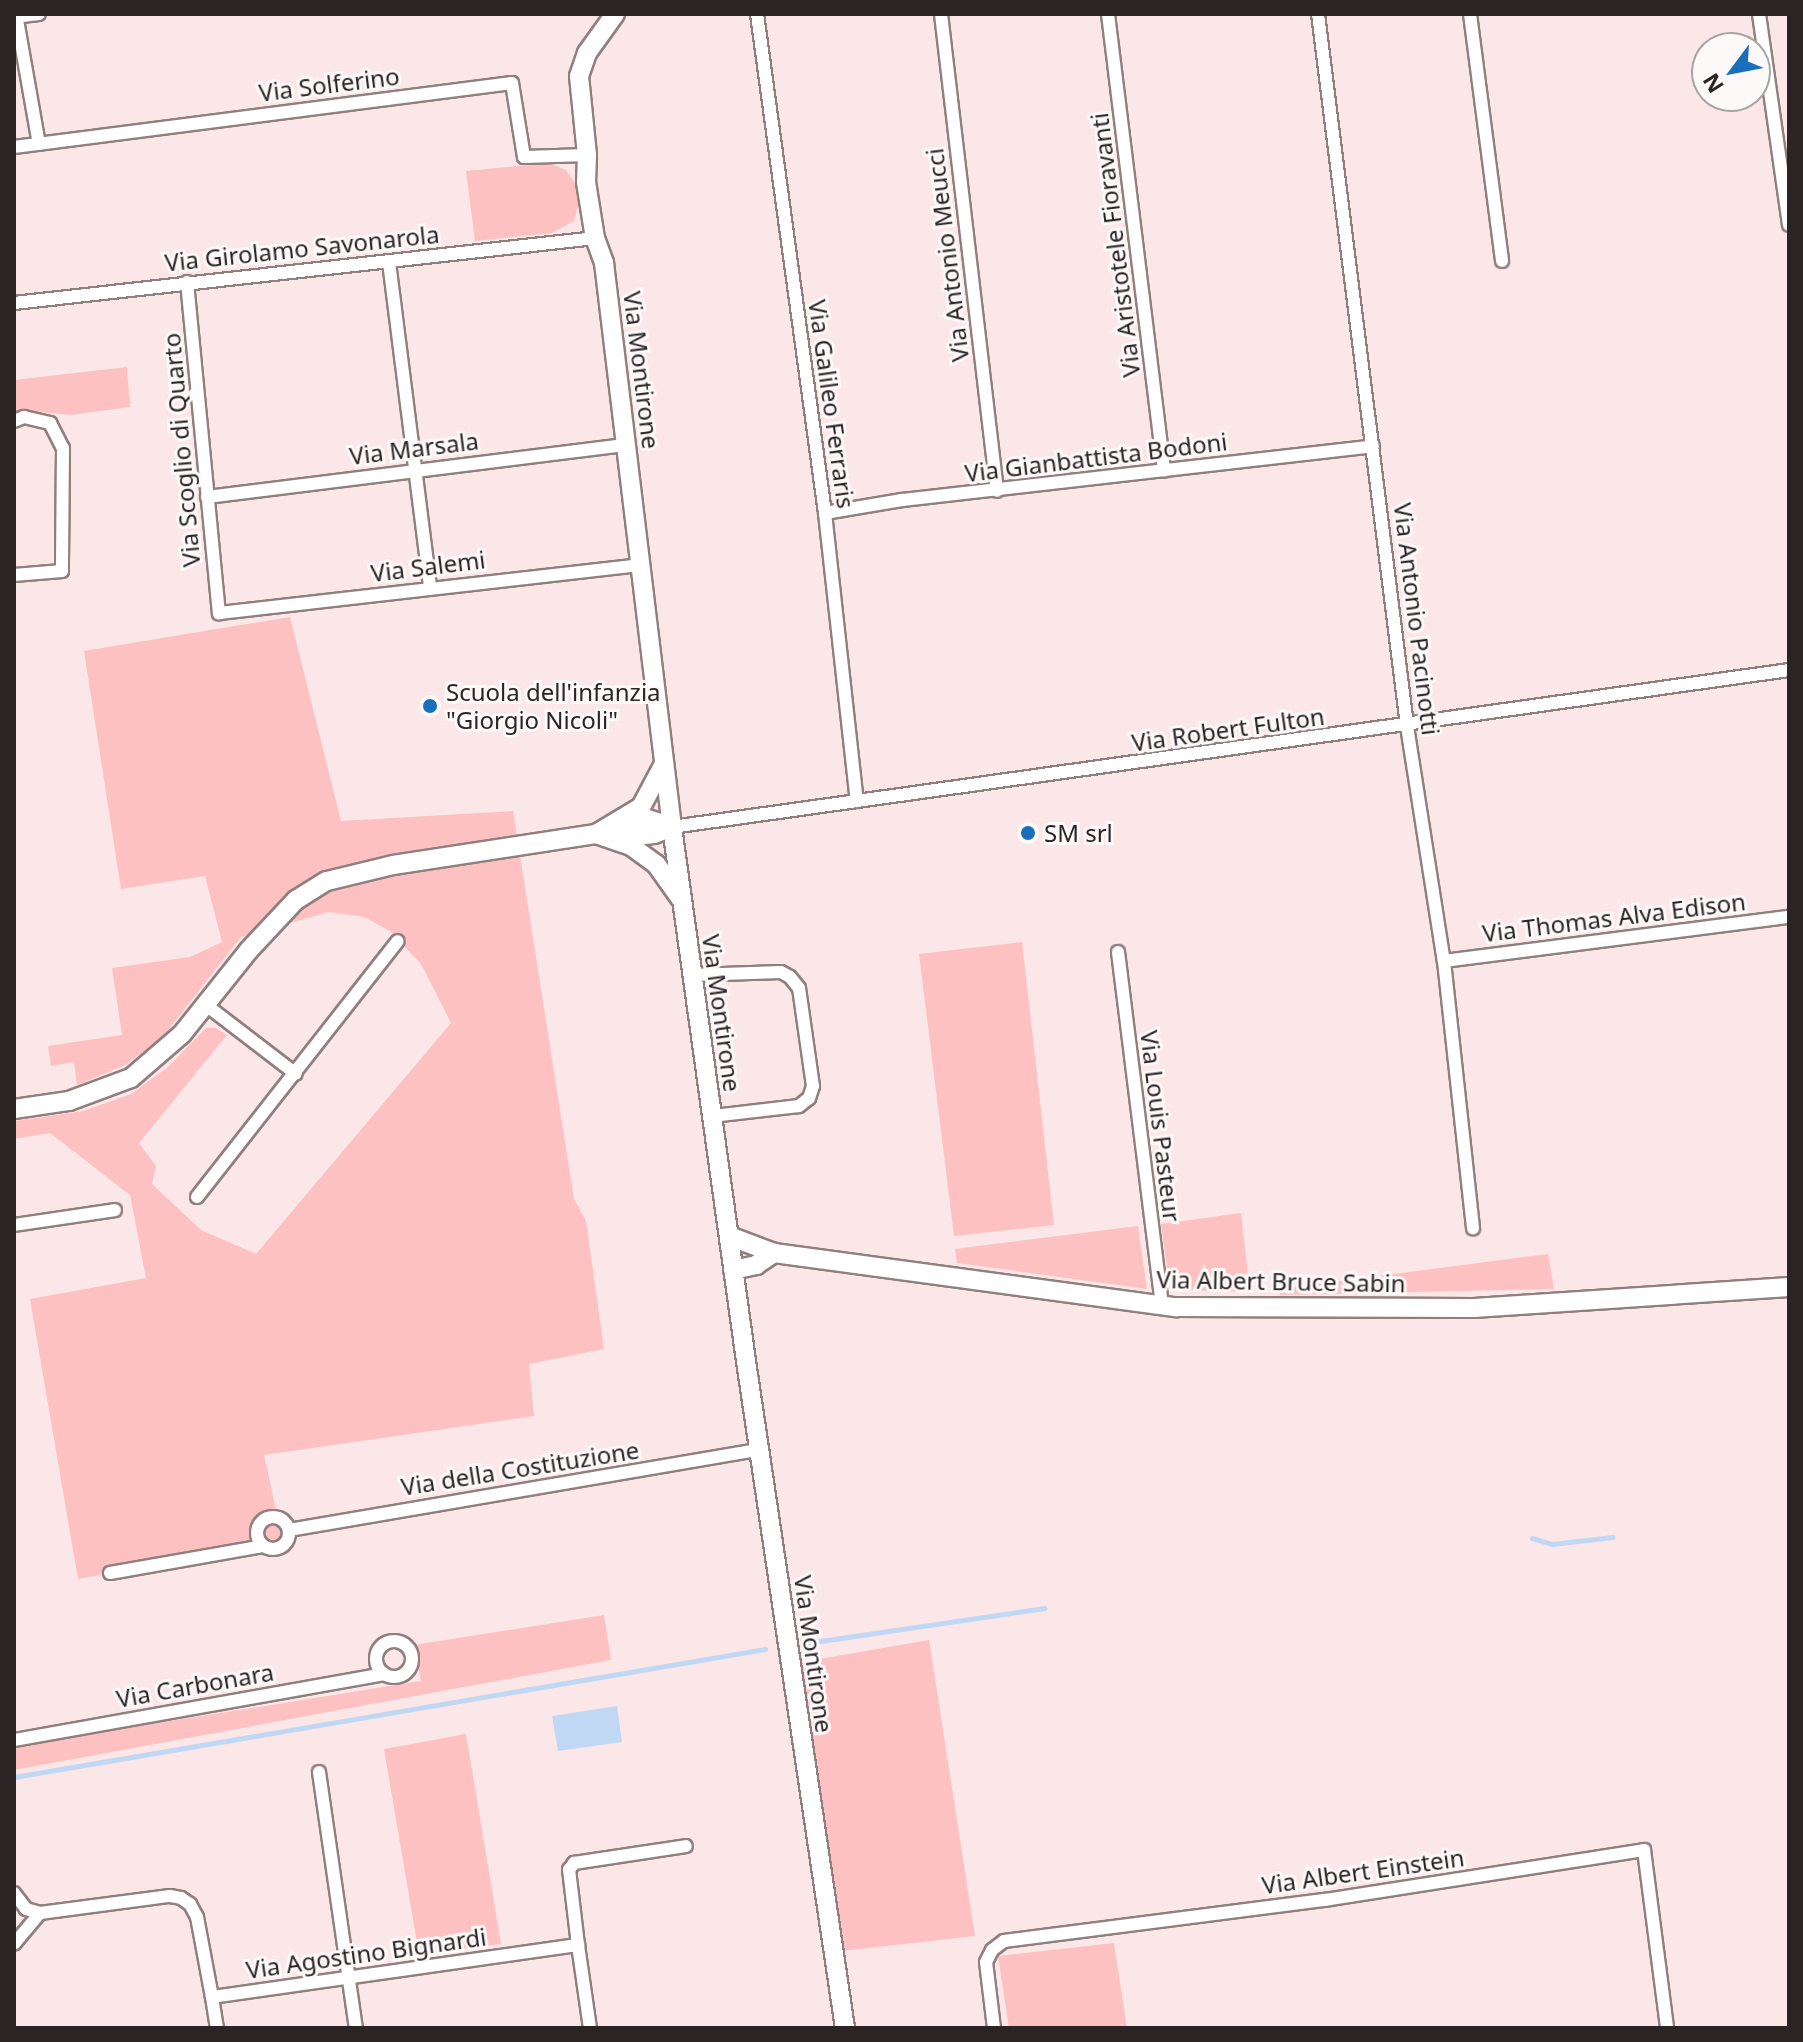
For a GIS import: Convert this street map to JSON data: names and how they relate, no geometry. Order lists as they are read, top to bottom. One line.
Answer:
{"streets":{"street":["Via Solferino","Via Aristotele Fioravanti","Via Girolamo Savonarola","Via Antonio Meucci","Via Montirone","Via Galileo Ferraris","Via Marsala","Via Scoglio di Quarto","Via Gianbattista Bodoni","Via Salemi","Via Antonio Pacinotti","Via Robert Fulton","Via Thomas Alva Edison","Via Louis Pasteur","Via Albert Bruce Sabin","Via della Costituzione","Via Carbonara","Via Albert Einstein","Via Agostino Bignardi"]},"crossings":[["Via Solferino","Via Montirone"],["Via Aristotele Fioravanti","Via Gianbattista Bodoni"],["Via Girolamo Savonarola","Via Montirone"],["Via Girolamo Savonarola","Via Scoglio di Quarto"],["Via Antonio Meucci","Via Gianbattista Bodoni"],["Via Montirone","Via Marsala"],["Via Montirone","Via Salemi"],["Via Montirone","Via Robert Fulton"],["Via Montirone","Via Albert Bruce Sabin"],["Via Montirone","Via della Costituzione"],["Via Galileo Ferraris","Via Gianbattista Bodoni"],["Via Galileo Ferraris","Via Robert Fulton"],["Via Marsala","Via Scoglio di Quarto"],["Via Scoglio di Quarto","Via Salemi"],["Via Gianbattista Bodoni","Via Antonio Pacinotti"],["Via Antonio Pacinotti","Via Robert Fulton"],["Via Antonio Pacinotti","Via Thomas Alva Edison"],["Via Louis Pasteur","Via Albert Bruce Sabin"]],"places":["Scuola dell'infanzia \"Giorgio Nicoli\"","SM srl"],"north":"bottom left"}
